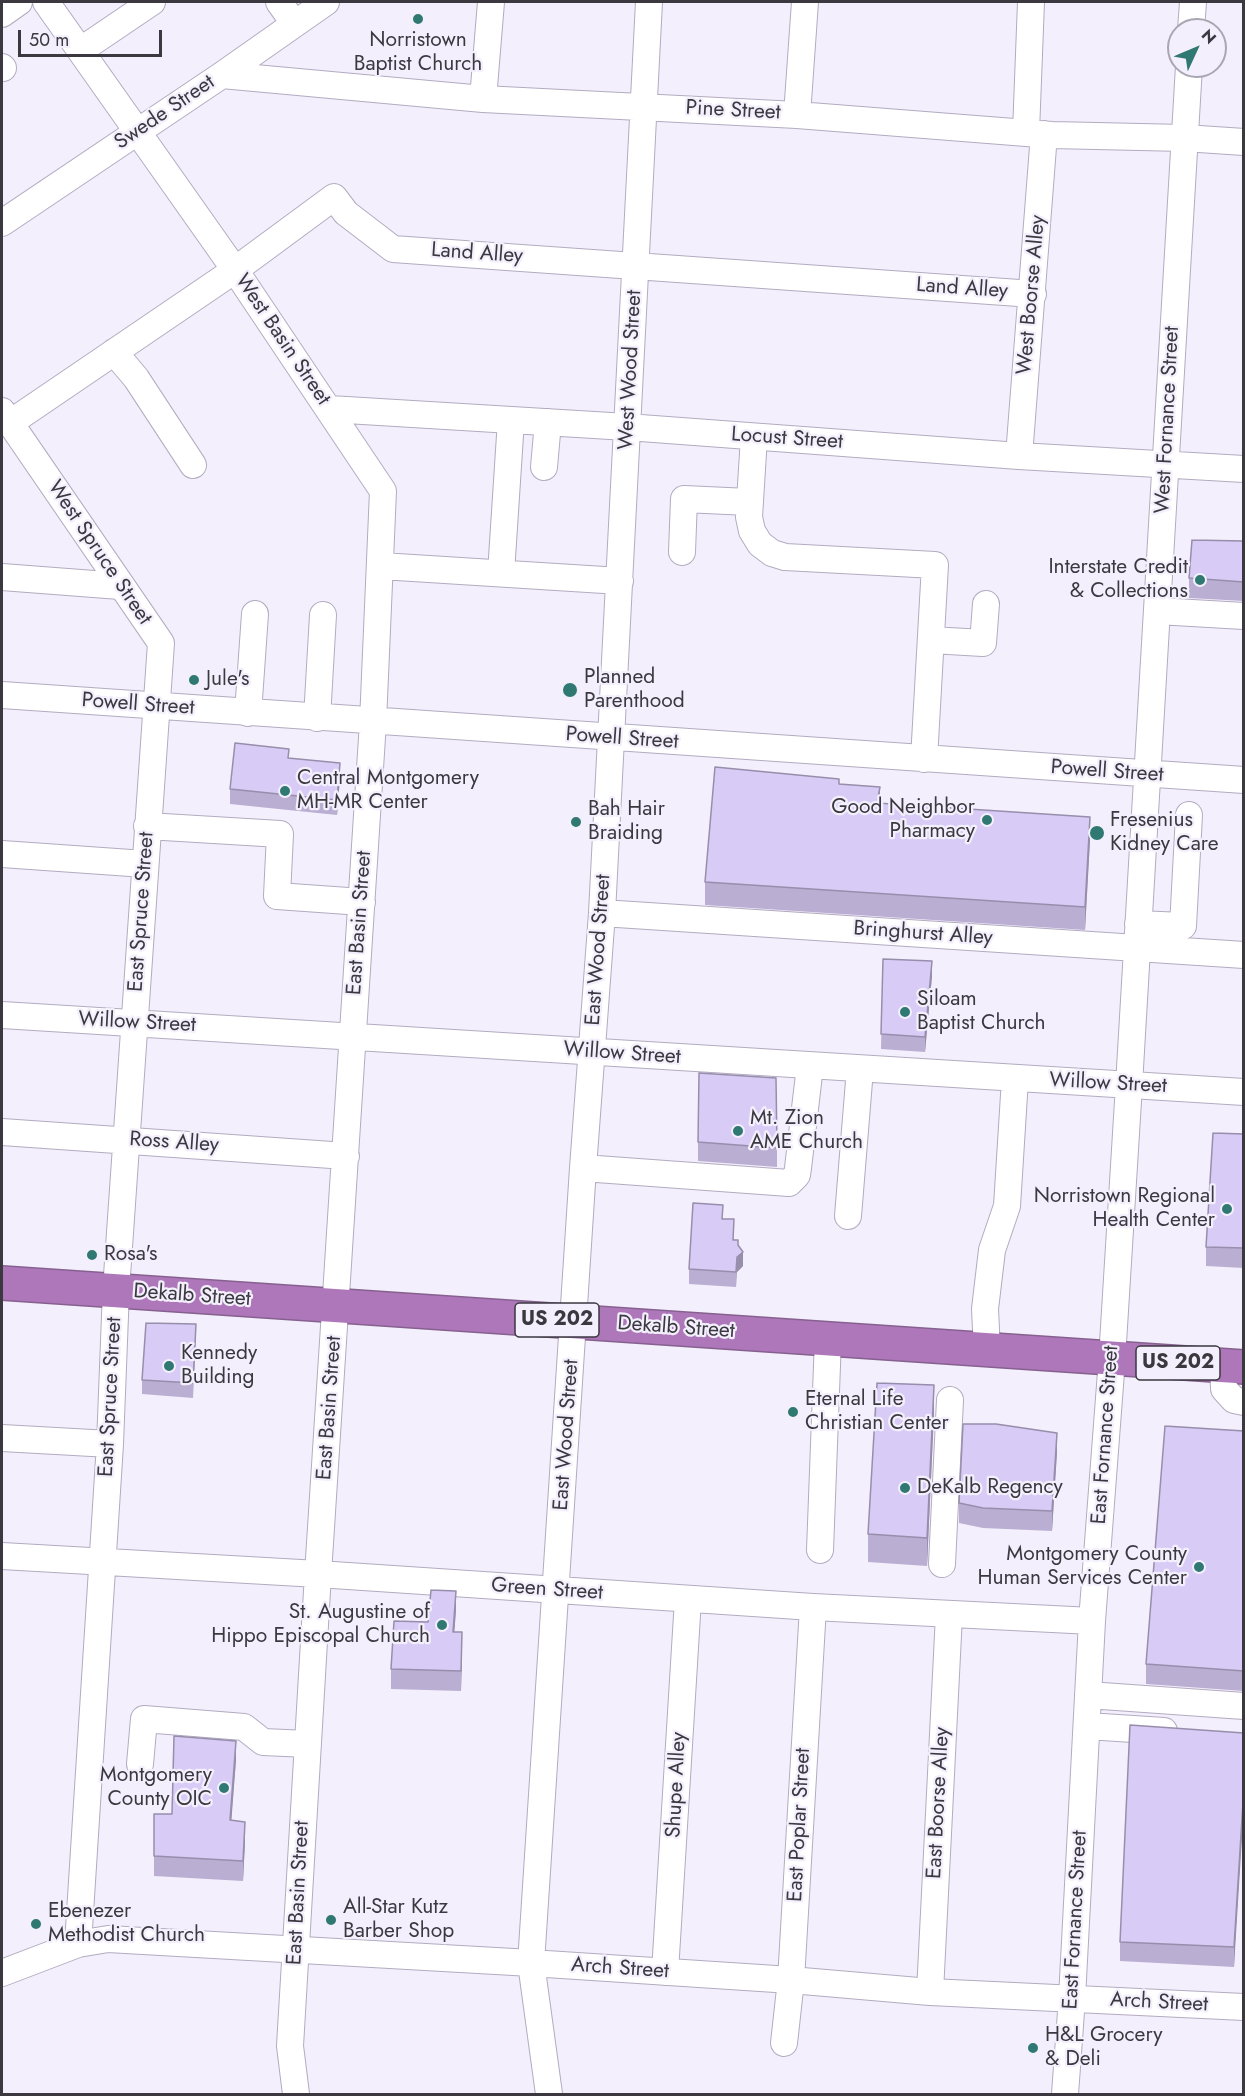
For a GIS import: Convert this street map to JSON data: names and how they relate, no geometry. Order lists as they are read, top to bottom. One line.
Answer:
{"streets":{"highway":["Dekalb Street","US 202"],"street":["Pine Street","Swede Street","Land Alley","West Boorse Alley","West Basin Street","West Wood Street","West Fornance Street","Locust Street","West Spruce Street","Powell Street","East Spruce Street","East Basin Street","Bringhurst Alley","East Wood Street","Willow Street","Ross Alley","East Fornance Street","Green Street","Shupe Alley","East Boorse Alley","East Poplar Street","Arch Street"]},"crossings":[["Pine Street","Swede Street"],["Pine Street","West Boorse Alley"],["Pine Street","West Wood Street"],["Pine Street","West Fornance Street"],["Swede Street","West Basin Street"],["Land Alley","West Boorse Alley"],["Land Alley","West Basin Street"],["Land Alley","West Wood Street"],["Land Alley","West Spruce Street"],["West Boorse Alley","Locust Street"],["West Basin Street","Locust Street"],["West Basin Street","Powell Street"],["West Basin Street","East Basin Street"],["West Wood Street","Locust Street"],["West Wood Street","Powell Street"],["West Wood Street","East Wood Street"],["West Fornance Street","Locust Street"],["West Fornance Street","Powell Street"],["West Fornance Street","East Fornance Street"],["West Spruce Street","Powell Street"],["West Spruce Street","East Spruce Street"],["Powell Street","East Spruce Street"],["Powell Street","East Basin Street"],["Powell Street","East Wood Street"],["Powell Street","East Fornance Street"],["East Spruce Street","Willow Street"],["East Spruce Street","Ross Alley"],["East Spruce Street","Dekalb Street"],["East Spruce Street","Green Street"],["East Spruce Street","Arch Street"],["East Basin Street","Willow Street"],["East Basin Street","Ross Alley"],["East Basin Street","Dekalb Street"],["East Basin Street","Green Street"],["East Basin Street","Arch Street"],["Bringhurst Alley","East Wood Street"],["Bringhurst Alley","East Fornance Street"],["East Wood Street","Willow Street"],["East Wood Street","Dekalb Street"],["East Wood Street","Green Street"],["East Wood Street","Arch Street"],["Willow Street","East Fornance Street"],["Dekalb Street","East Fornance Street"],["East Fornance Street","Green Street"],["East Fornance Street","Arch Street"],["Green Street","Shupe Alley"],["Green Street","East Boorse Alley"],["Green Street","East Poplar Street"],["Shupe Alley","Arch Street"],["East Boorse Alley","Arch Street"],["East Poplar Street","Arch Street"]],"places":["Norristown Baptist Church","Interstate Credit & Collections","Jule's","Planned Parenthood","Central Montgomery MH-MR Center","Good Neighbor Pharmacy","Bah Hair Braiding","Fresenius Kidney Care","Siloam Baptist Church","Mt. Zion AME Church","Norristown Regional Health Center","Rosa's","Kennedy Building","Eternal Life Christian Center","DeKalb Regency","Montgomery County Human Services Center","St. Augustine of Hippo Episcopal Church","Montgomery County OIC","All-Star Kutz Barber Shop","Ebenezer Methodist Church","H&L Grocery & Deli"],"scale_bar":"50 m","north":"top right"}
